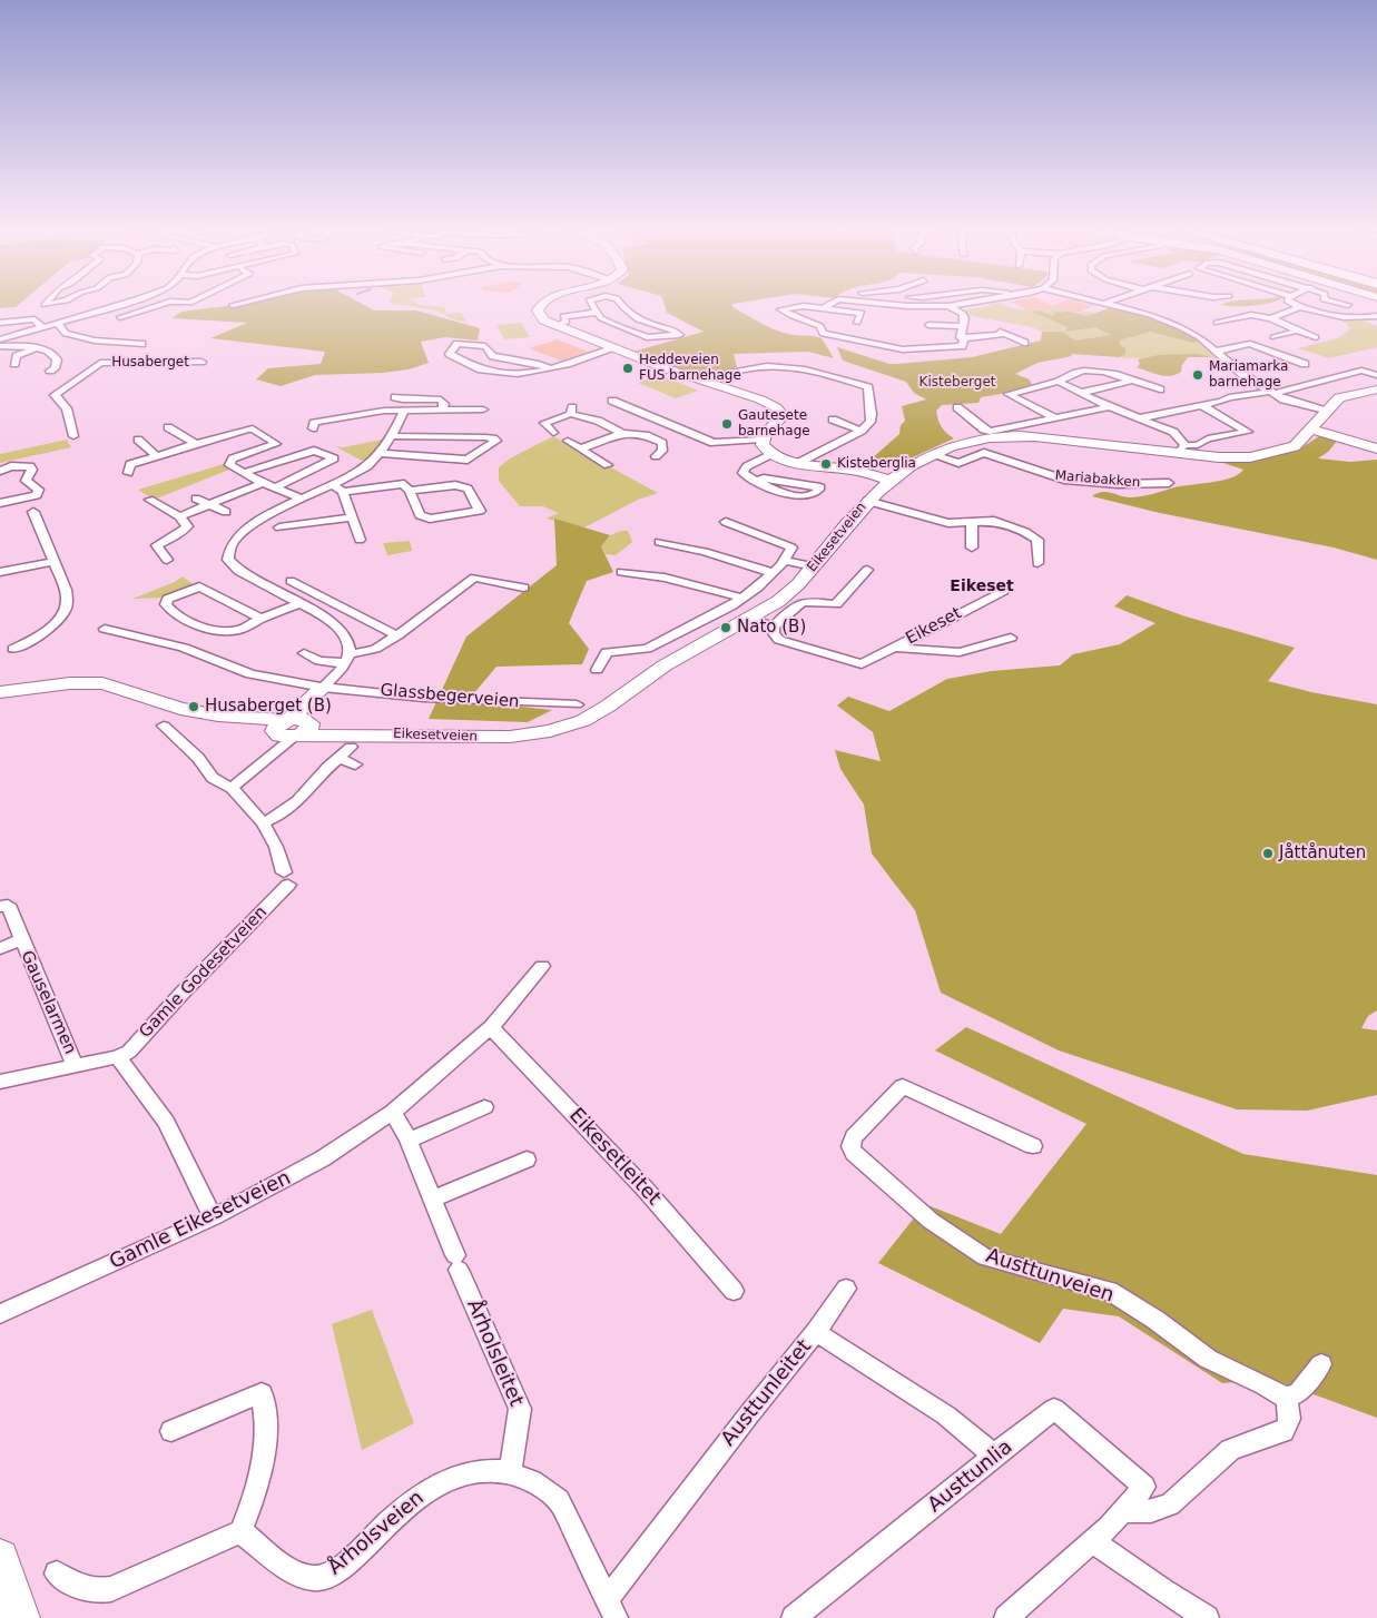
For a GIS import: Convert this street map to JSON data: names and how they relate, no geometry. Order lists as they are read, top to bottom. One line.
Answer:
{"streets":{"main road":["Eikesetveien"],"street":["Husaberget","Mariabakken","Eikeset","Glassbegerveien","Gamle Godesetveien","Gauselarmen","Eikesetleitet","Gamle Eikesetveien","Austtunveien","Årholsleitet","Austtunleitet","Austtunlia","Årholsveien"]},"crossings":[["Mariabakken","Eikesetveien"],["Eikesetveien","Eikeset"],["Gamle Godesetveien","Gauselarmen"],["Eikesetleitet","Gamle Eikesetveien"],["Årholsleitet","Årholsveien"],["Austtunleitet","Austtunlia"],["Austtunleitet","Årholsveien"]],"districts":["Eikeset"],"parks":["Kisteberget"],"places":["Heddeveien FUS barnehage","Mariamarka barnehage","Gautesete barnehage","Kisteberglia","Nato (B)","Husaberget (B)","Jåttånuten"]}
